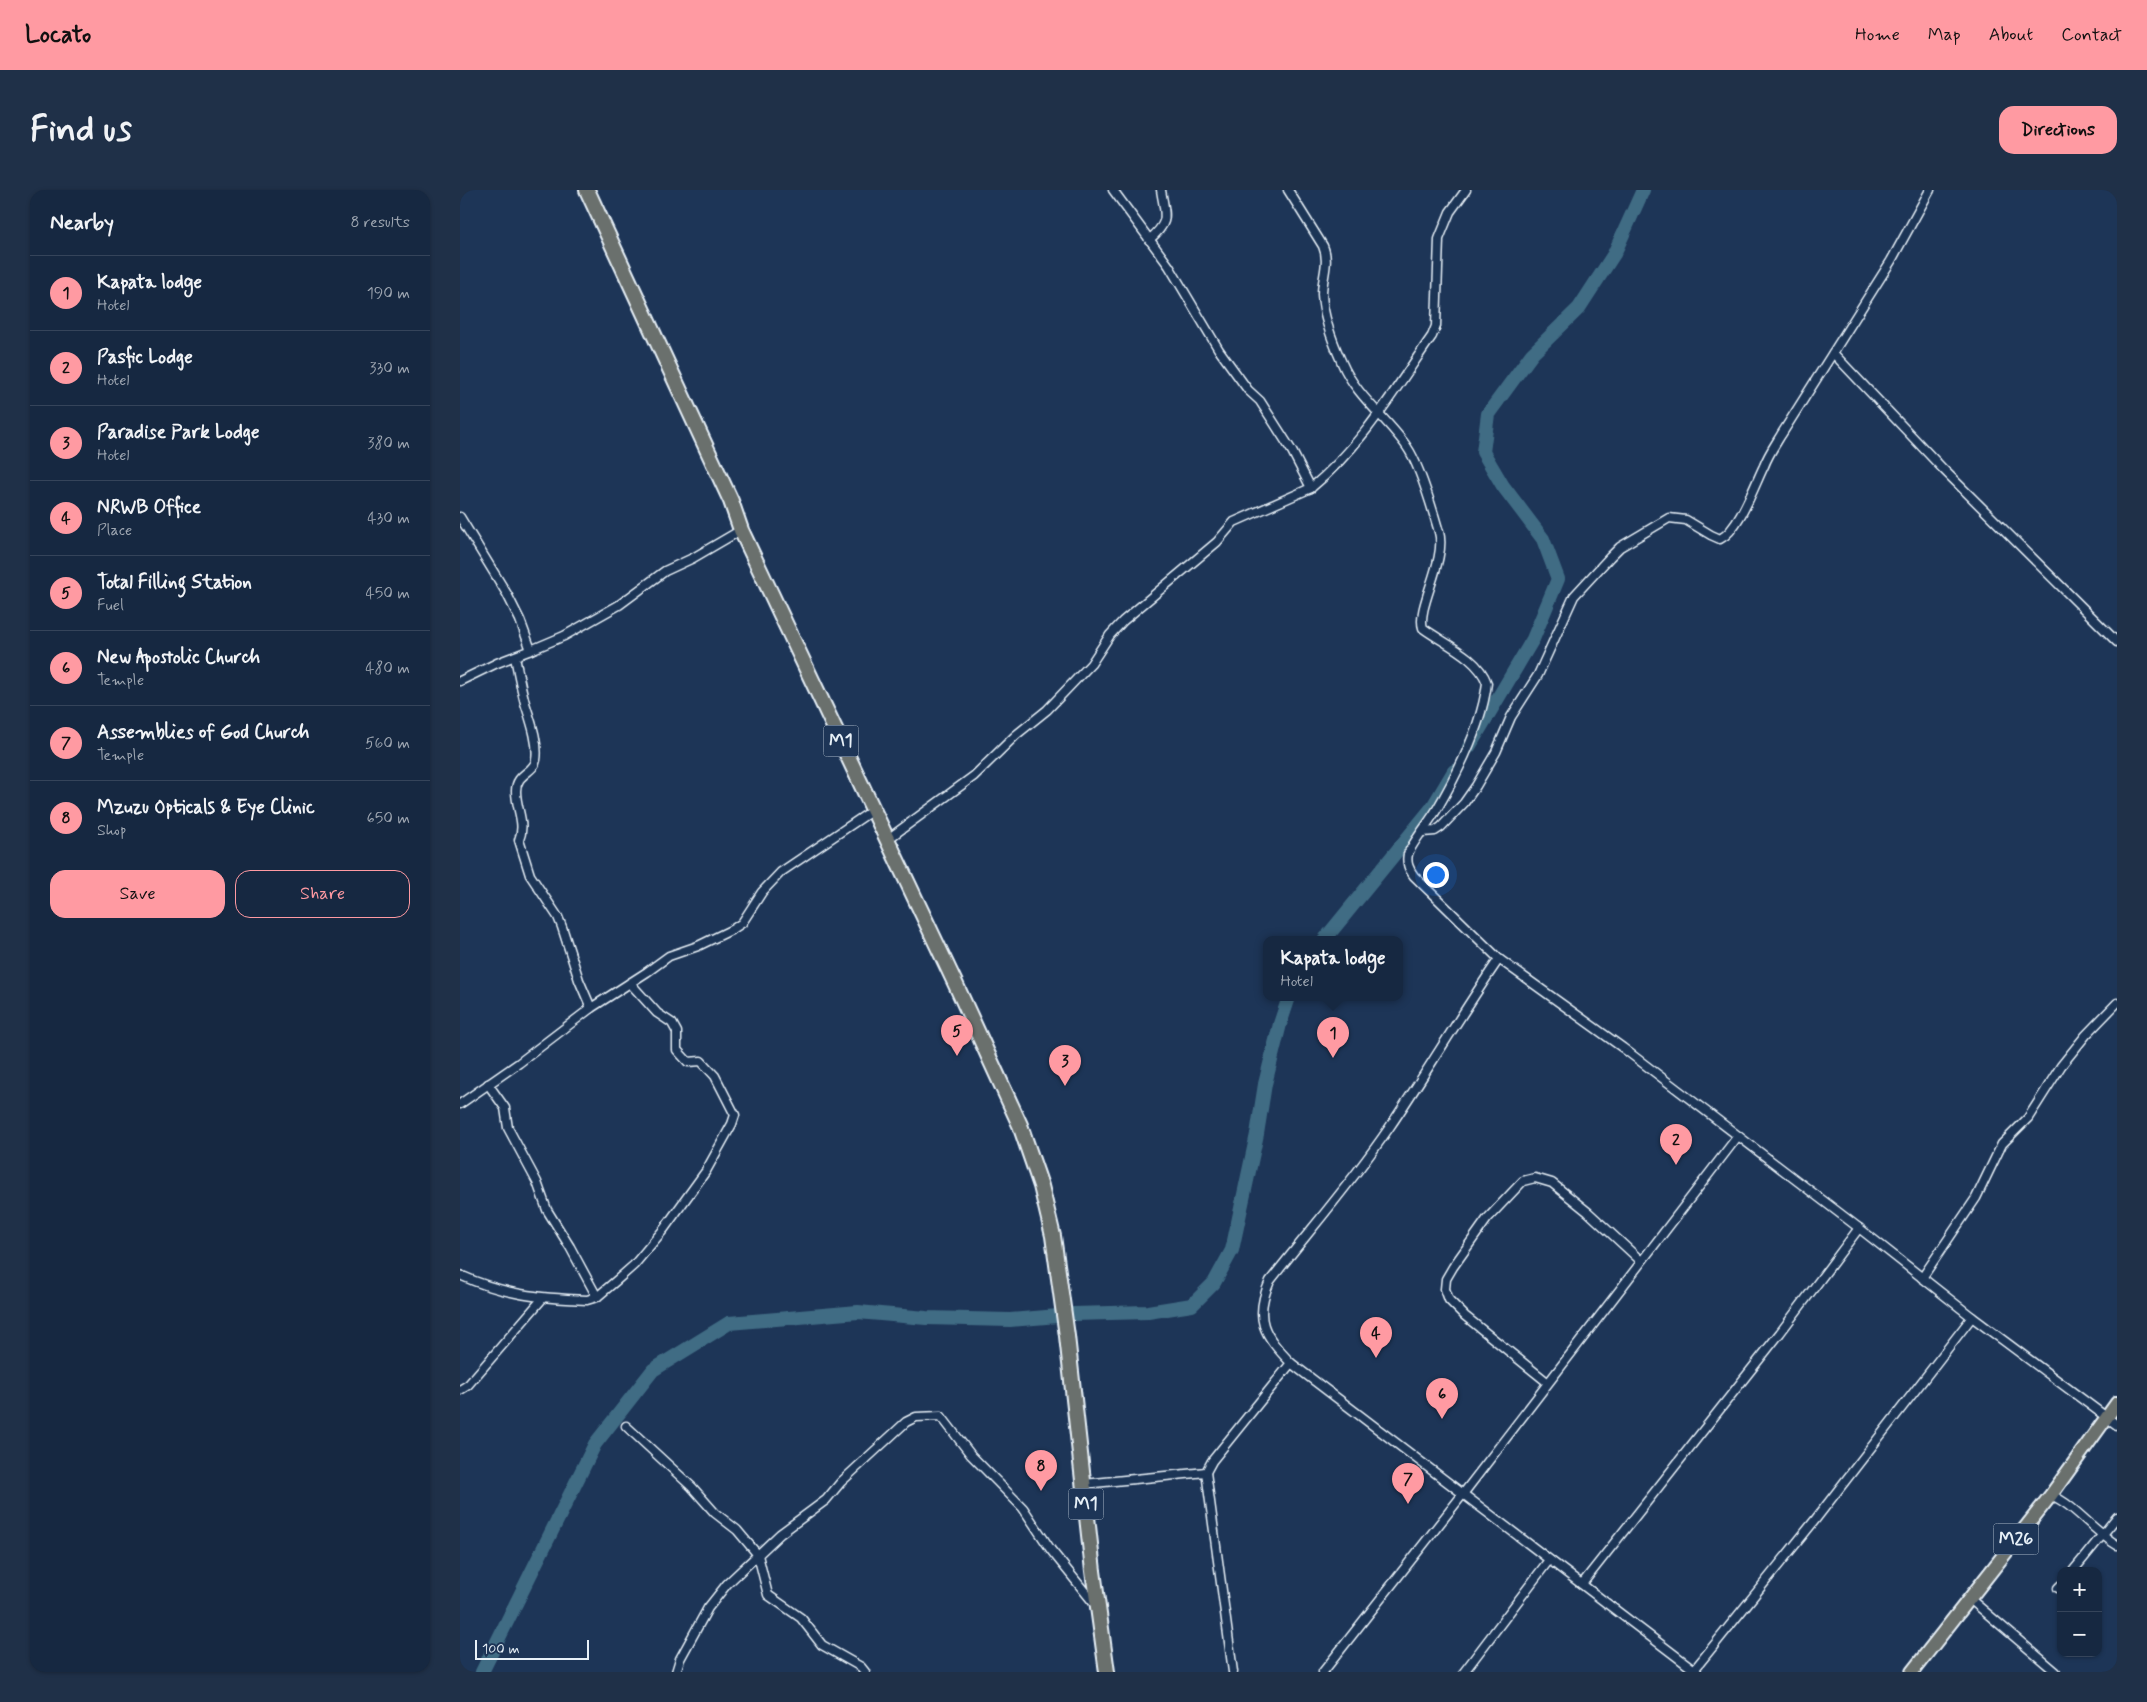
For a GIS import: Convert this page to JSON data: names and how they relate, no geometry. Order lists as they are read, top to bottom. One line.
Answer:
{"streets":{"highway":["M1"],"main road":["M26"]},"scale_bar":"100 m","page":{"header":"Locato","nav":["Home","Map","About","Contact"],"buttons":["Directions",["Save","Share"]],"title":"Find us","heading":["Nearby","8 results"],"list":[{"mark":"1","name":"Kapata lodge","note":"Hotel","value":"190 m"},{"mark":"2","name":"Pasfic Lodge","note":"Hotel","value":"330 m"},{"mark":"3","name":"Paradise Park Lodge","note":"Hotel","value":"380 m"},{"mark":"4","name":"NRWB Office","note":"Place","value":"430 m"},{"mark":"5","name":"Total Filling Station","note":"Fuel","value":"450 m"},{"mark":"6","name":"New Apostolic Church","note":"Temple","value":"480 m"},{"mark":"7","name":"Assemblies of God Church","note":"Temple","value":"560 m"},{"mark":"8","name":"Mzuzu Opticals & Eye Clinic","note":"Shop","value":"650 m"}],"popup":["Kapata lodge","Hotel"],"pins":["5","1","3","2","4","6","8","7"],"map_buttons":["+","−"],"scale":"100 m"}}
